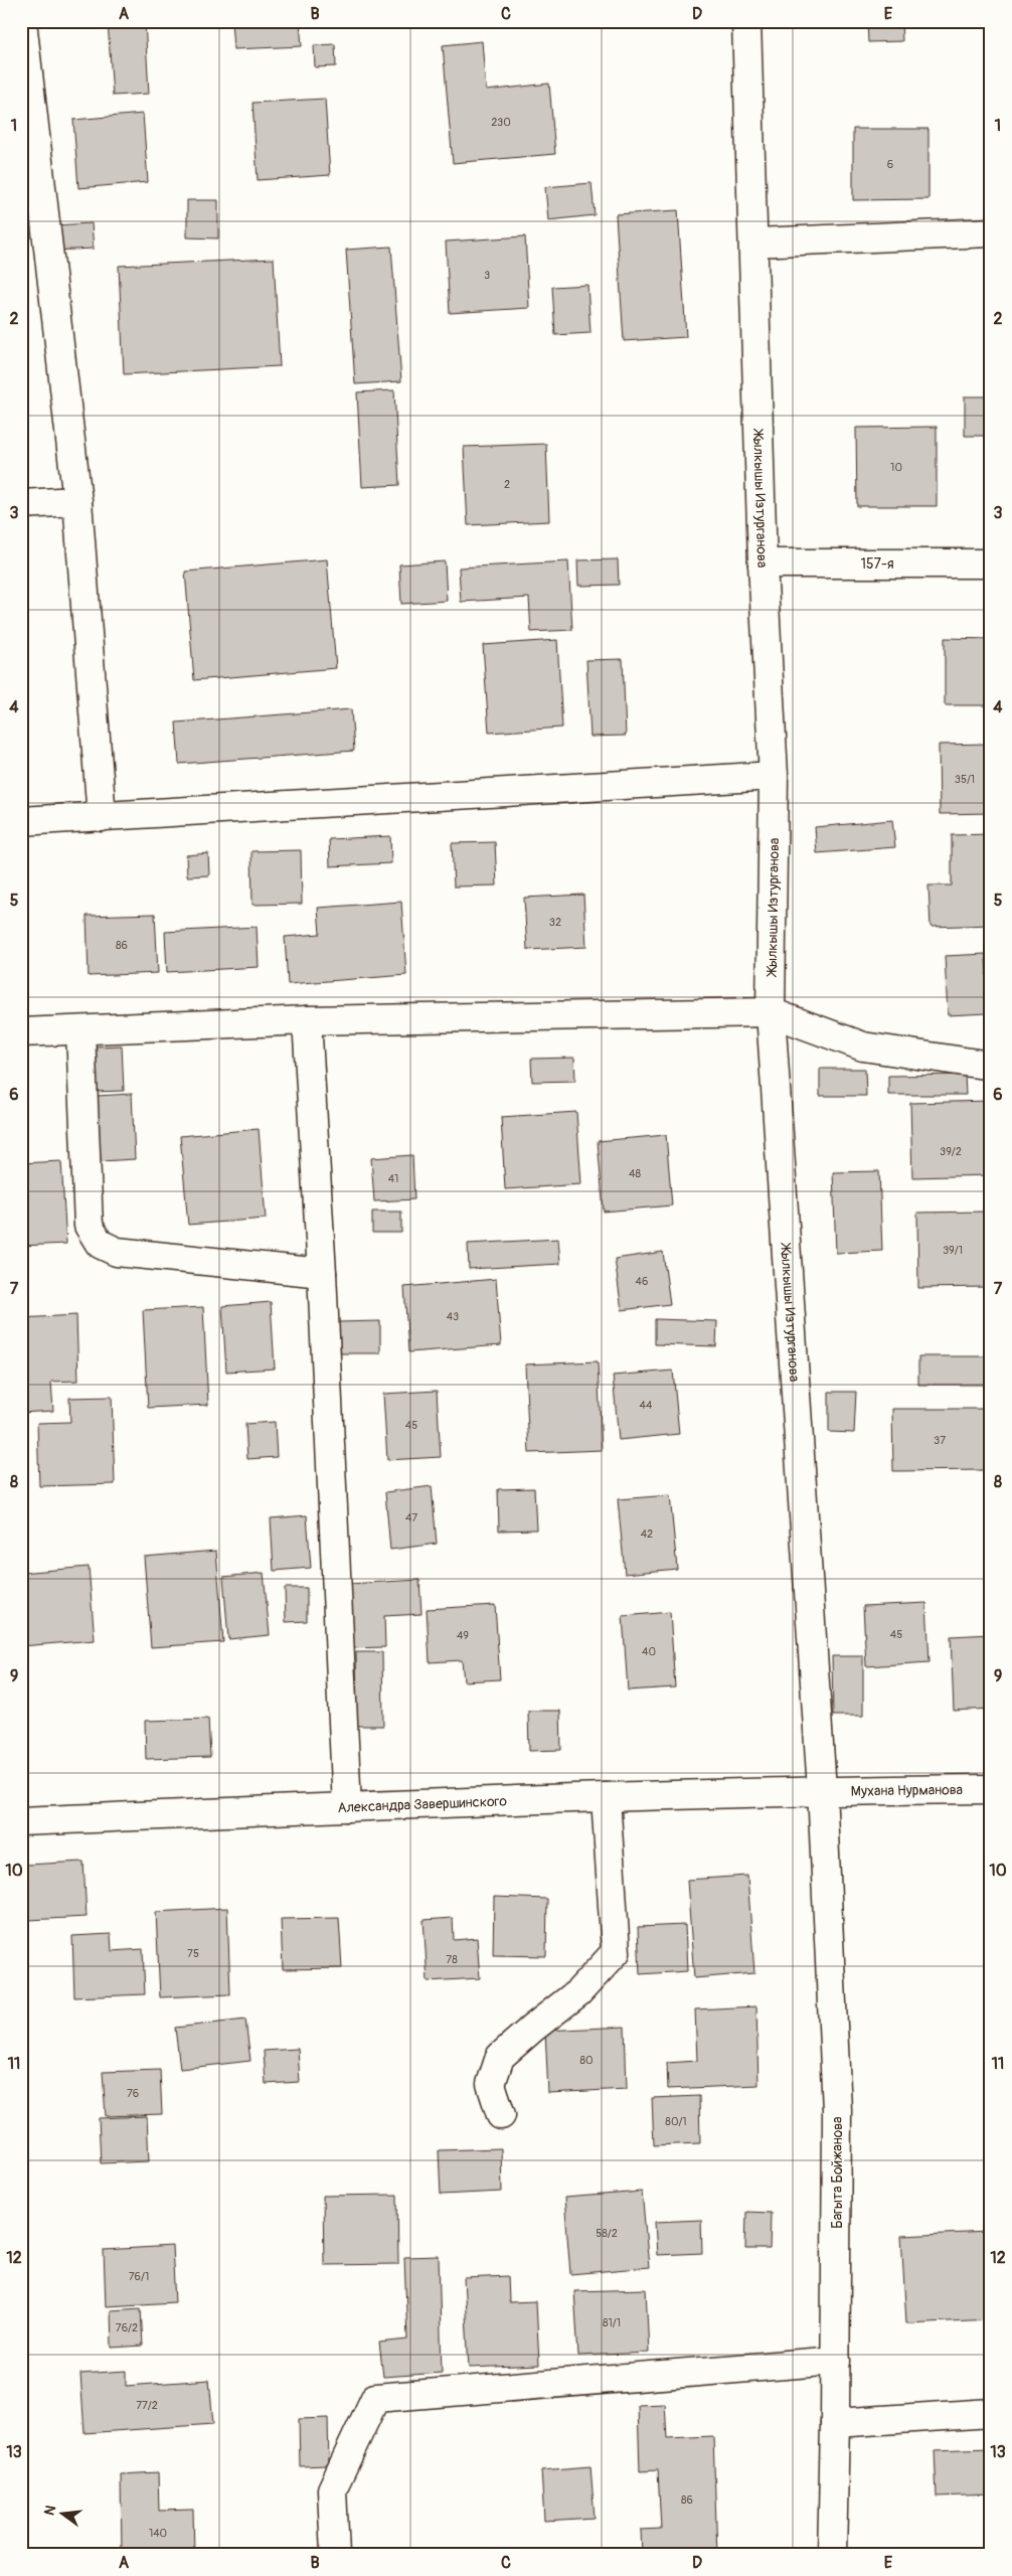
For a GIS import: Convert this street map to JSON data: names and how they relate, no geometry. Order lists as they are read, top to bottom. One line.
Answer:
{"streets":{"street":["Жылкышы Изтурганова","157-я","Мухана Нурманова","Александра Завершинского","Багыта Бойжанова"]},"crossings":[["Жылкышы Изтурганова","157-я"],["Жылкышы Изтурганова","Мухана Нурманова"],["Жылкышы Изтурганова","Александра Завершинского"],["Жылкышы Изтурганова","Багыта Бойжанова"],["Мухана Нурманова","Александра Завершинского"],["Мухана Нурманова","Багыта Бойжанова"],["Александра Завершинского","Багыта Бойжанова"]],"house_numbers":["230","6","3","10","2","35/1","32","86","39/2","48","41","39/1","46","43","44","45","37","47","42","45","49","40","75","78","80","76","80/1","58/2","76/1","81/1","76/2","77/2","86","140"],"north":"left","grid":{"columns":["A","B","C","D","E"],"rows":["1","2","3","4","5","6","7","8","9","10","11","12","13"]}}
